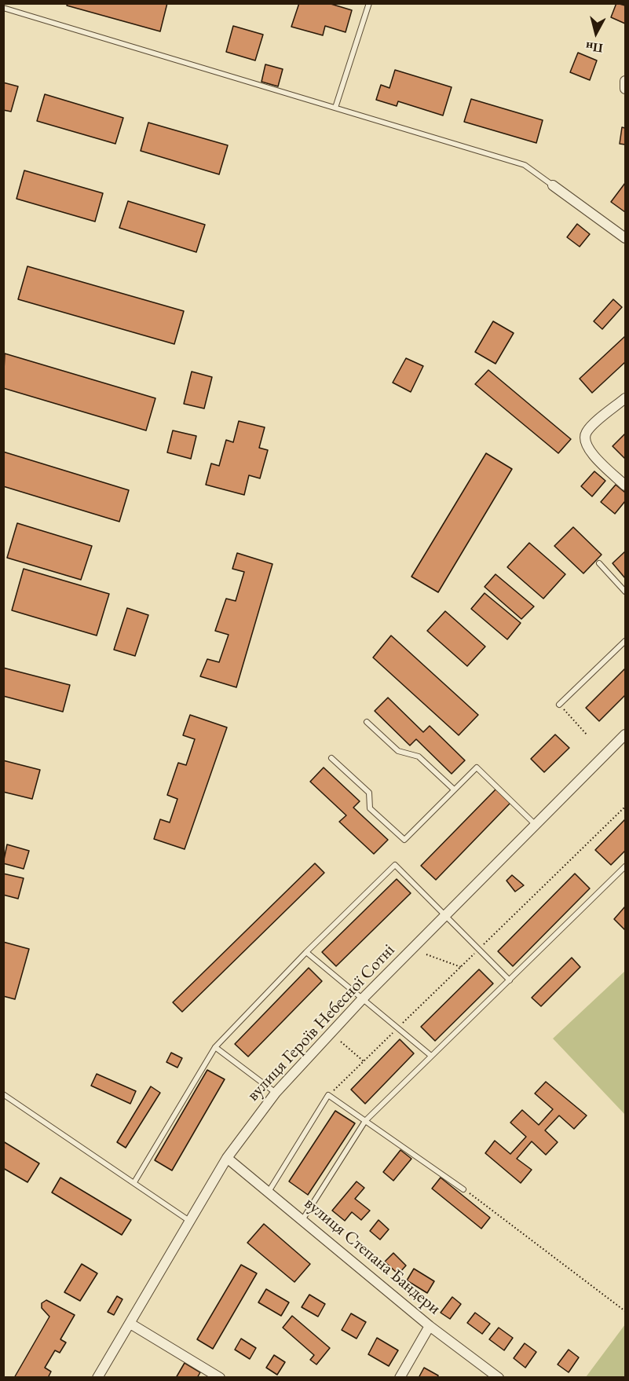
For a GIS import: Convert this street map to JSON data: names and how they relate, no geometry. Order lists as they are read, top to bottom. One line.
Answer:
{"streets":{"street":["вулиця Героїв Небесної Сотні","вулиця Степана Бандери"]},"crossings":[["вулиця Героїв Небесної Сотні","вулиця Степана Бандери"]],"north":"bottom"}
